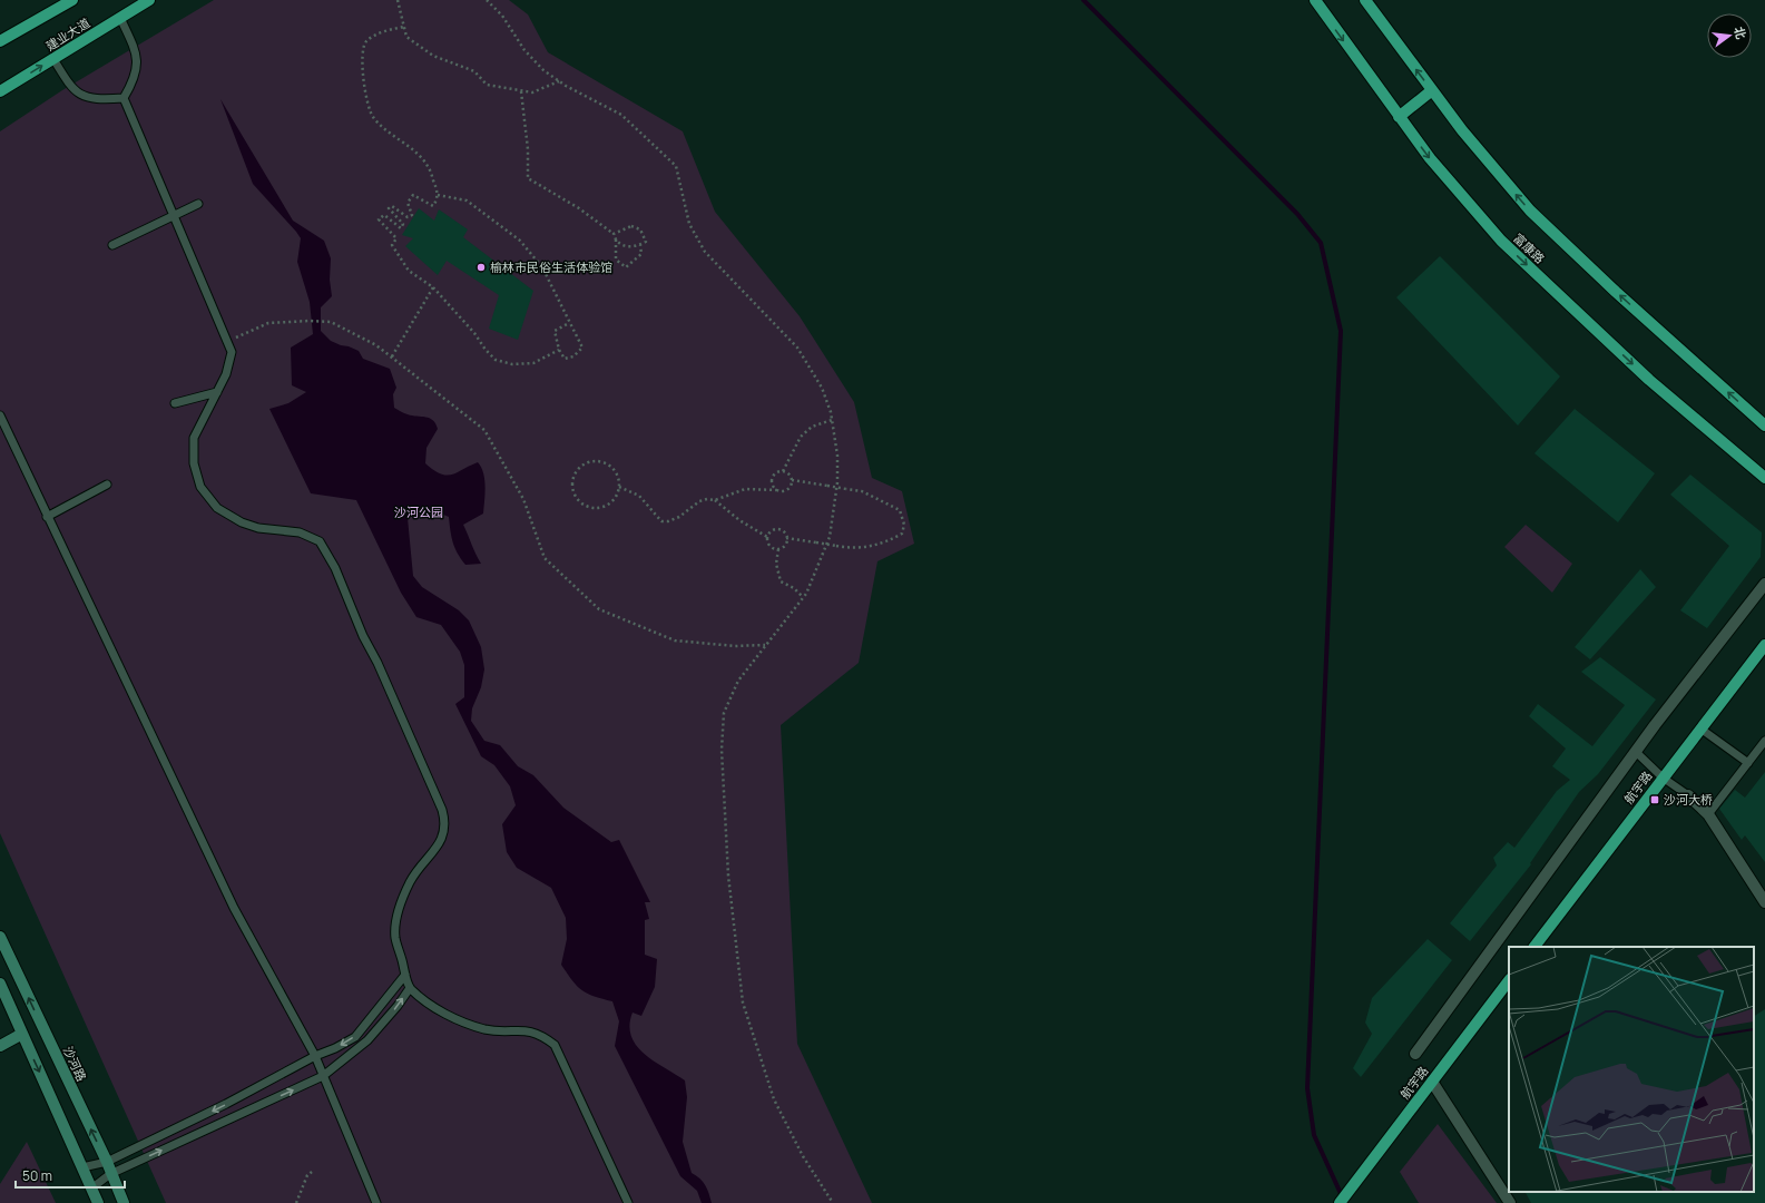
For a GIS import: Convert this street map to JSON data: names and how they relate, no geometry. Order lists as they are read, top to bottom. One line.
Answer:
{"streets":{"main road":["建业大道","富康路","航宇路","沙河路"]},"parks":["沙河公园"],"places":{"other":["榆林市民俗生活体验馆"],"transit":["沙河大桥"]},"scale_bar":"50 m","north":"right"}
